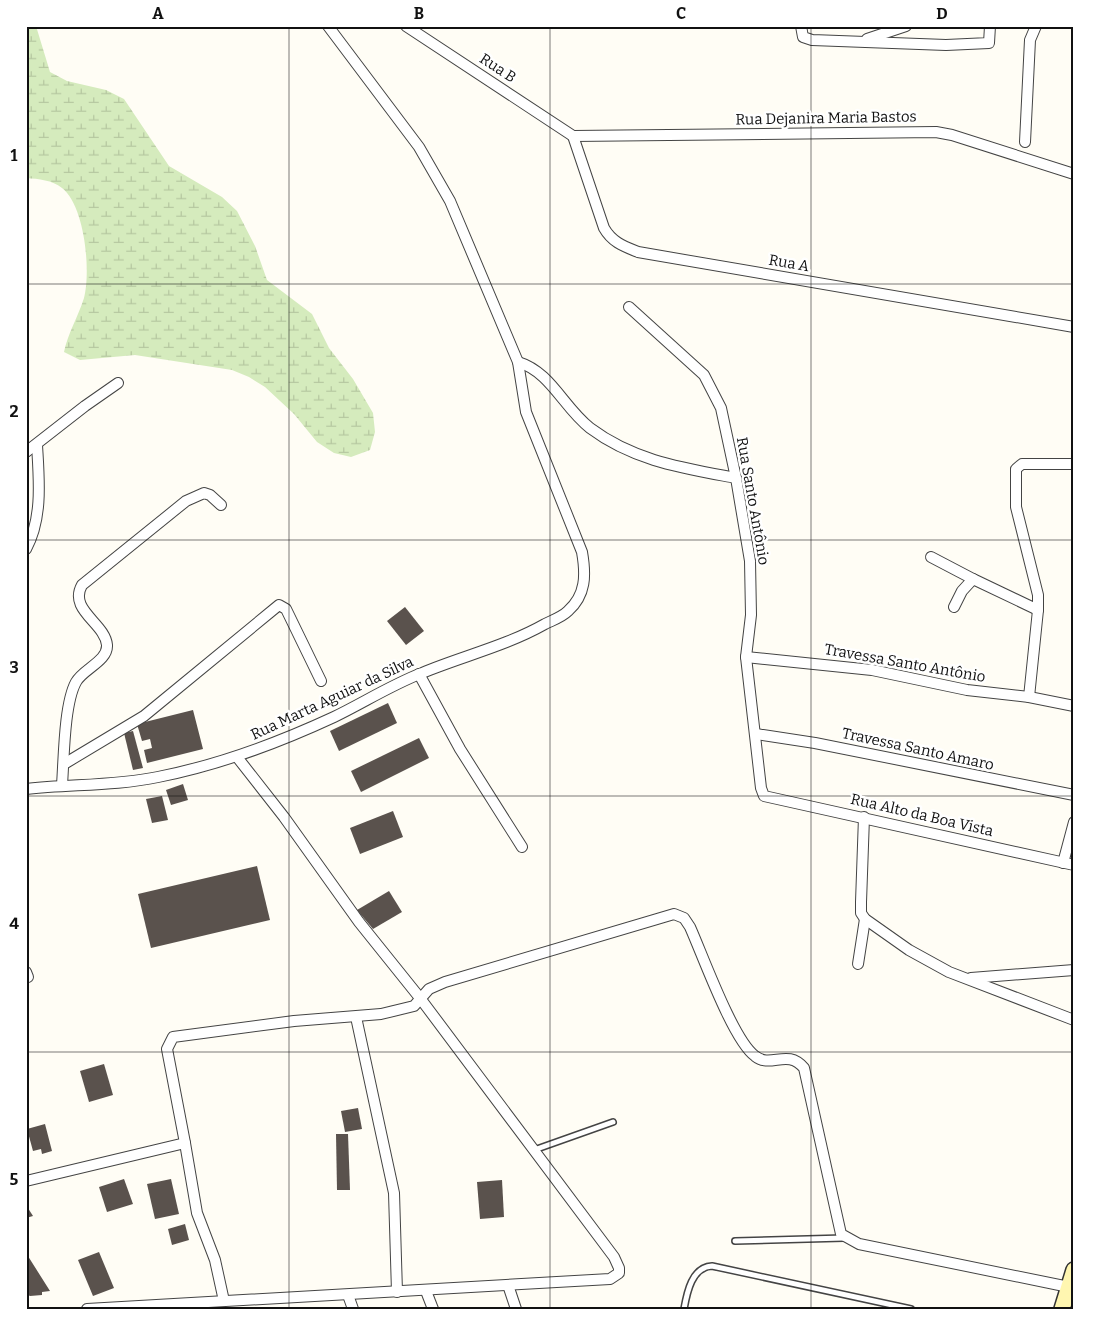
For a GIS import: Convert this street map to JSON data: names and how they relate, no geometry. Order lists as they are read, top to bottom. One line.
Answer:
{"streets":{"street":["Rua B","Rua Dejanira Maria Bastos","Rua A","Rua Santo Antônio","Travessa Santo Antônio","Rua Marta Aguiar da Silva","Travessa Santo Amaro","Rua Alto da Boa Vista"]},"crossings":[["Rua B","Rua Dejanira Maria Bastos"],["Rua B","Rua A"],["Rua Dejanira Maria Bastos","Rua A"],["Rua Santo Antônio","Travessa Santo Antônio"],["Rua Santo Antônio","Travessa Santo Amaro"],["Rua Santo Antônio","Rua Alto da Boa Vista"]],"grid":{"columns":["A","B","C","D"],"rows":["1","2","3","4","5"]}}
